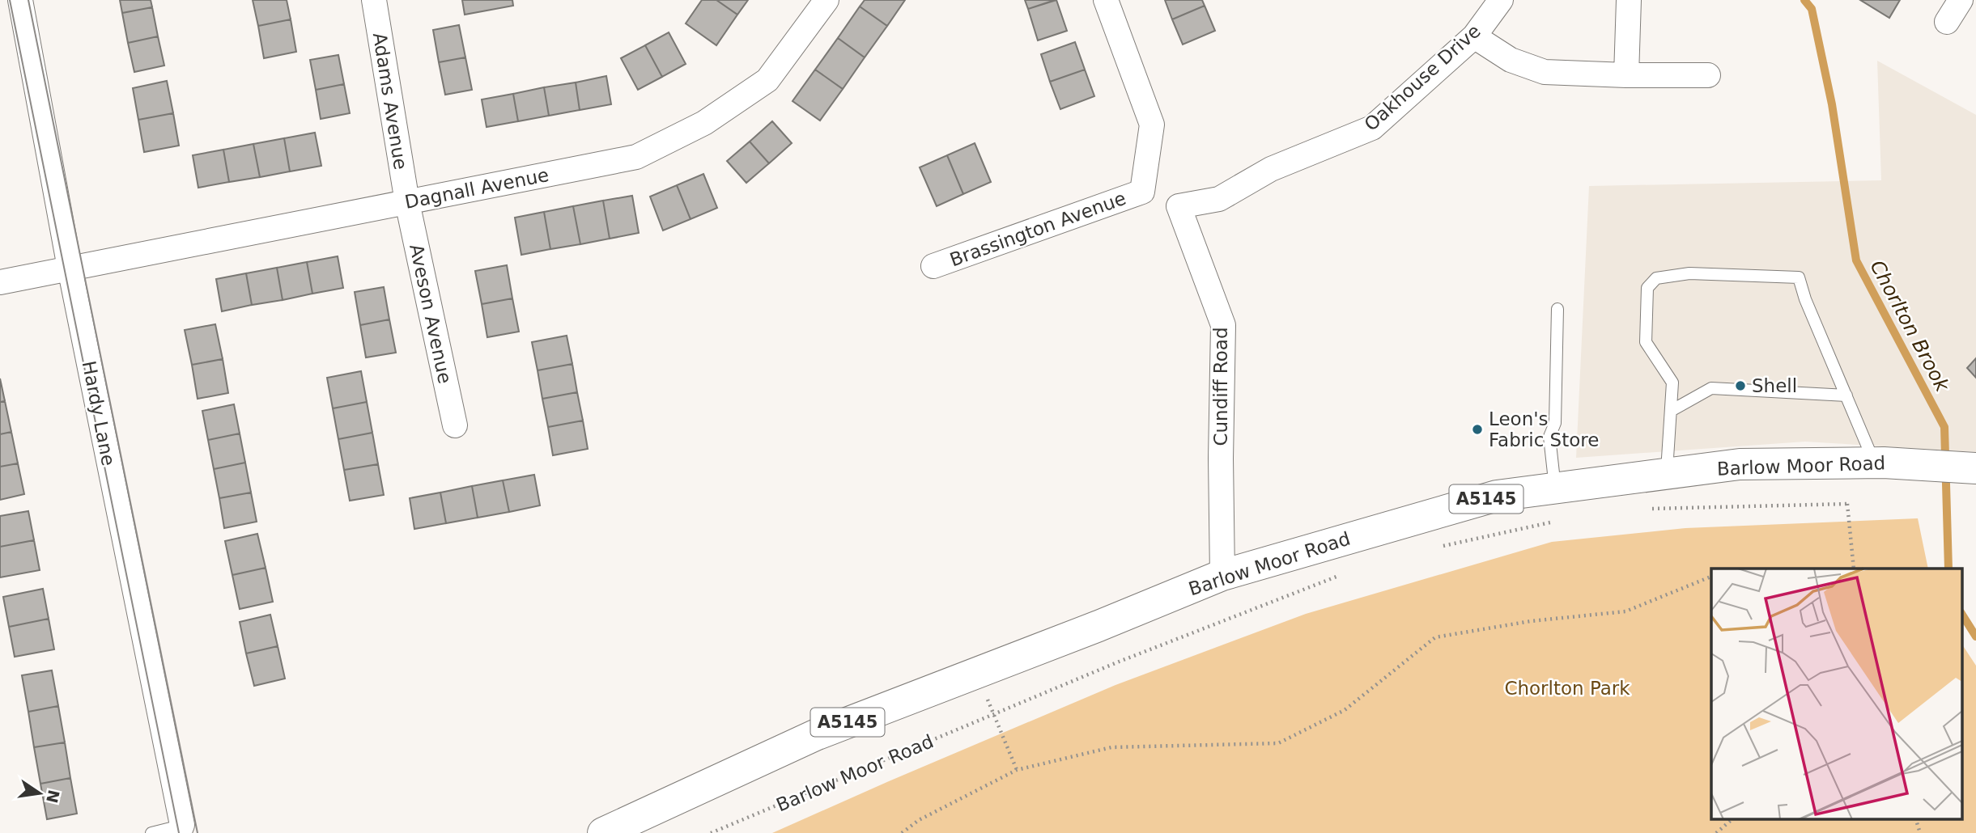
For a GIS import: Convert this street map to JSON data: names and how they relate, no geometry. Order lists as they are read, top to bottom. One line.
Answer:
{"streets":{"main road":["Barlow Moor Road","A5145"],"street":["Oakhouse Drive","Adams Avenue","Dagnall Avenue","Brassington Avenue","Aveson Avenue","Cundiff Road","Hardy Lane"]},"crossings":[["Oakhouse Drive","Cundiff Road"],["Adams Avenue","Dagnall Avenue"],["Adams Avenue","Aveson Avenue"],["Dagnall Avenue","Aveson Avenue"],["Dagnall Avenue","Hardy Lane"],["Cundiff Road","Barlow Moor Road"]],"water":["Chorlton Brook"],"parks":["Chorlton Park"],"places":["Shell","Leon's Fabric Store"],"north":"right"}
